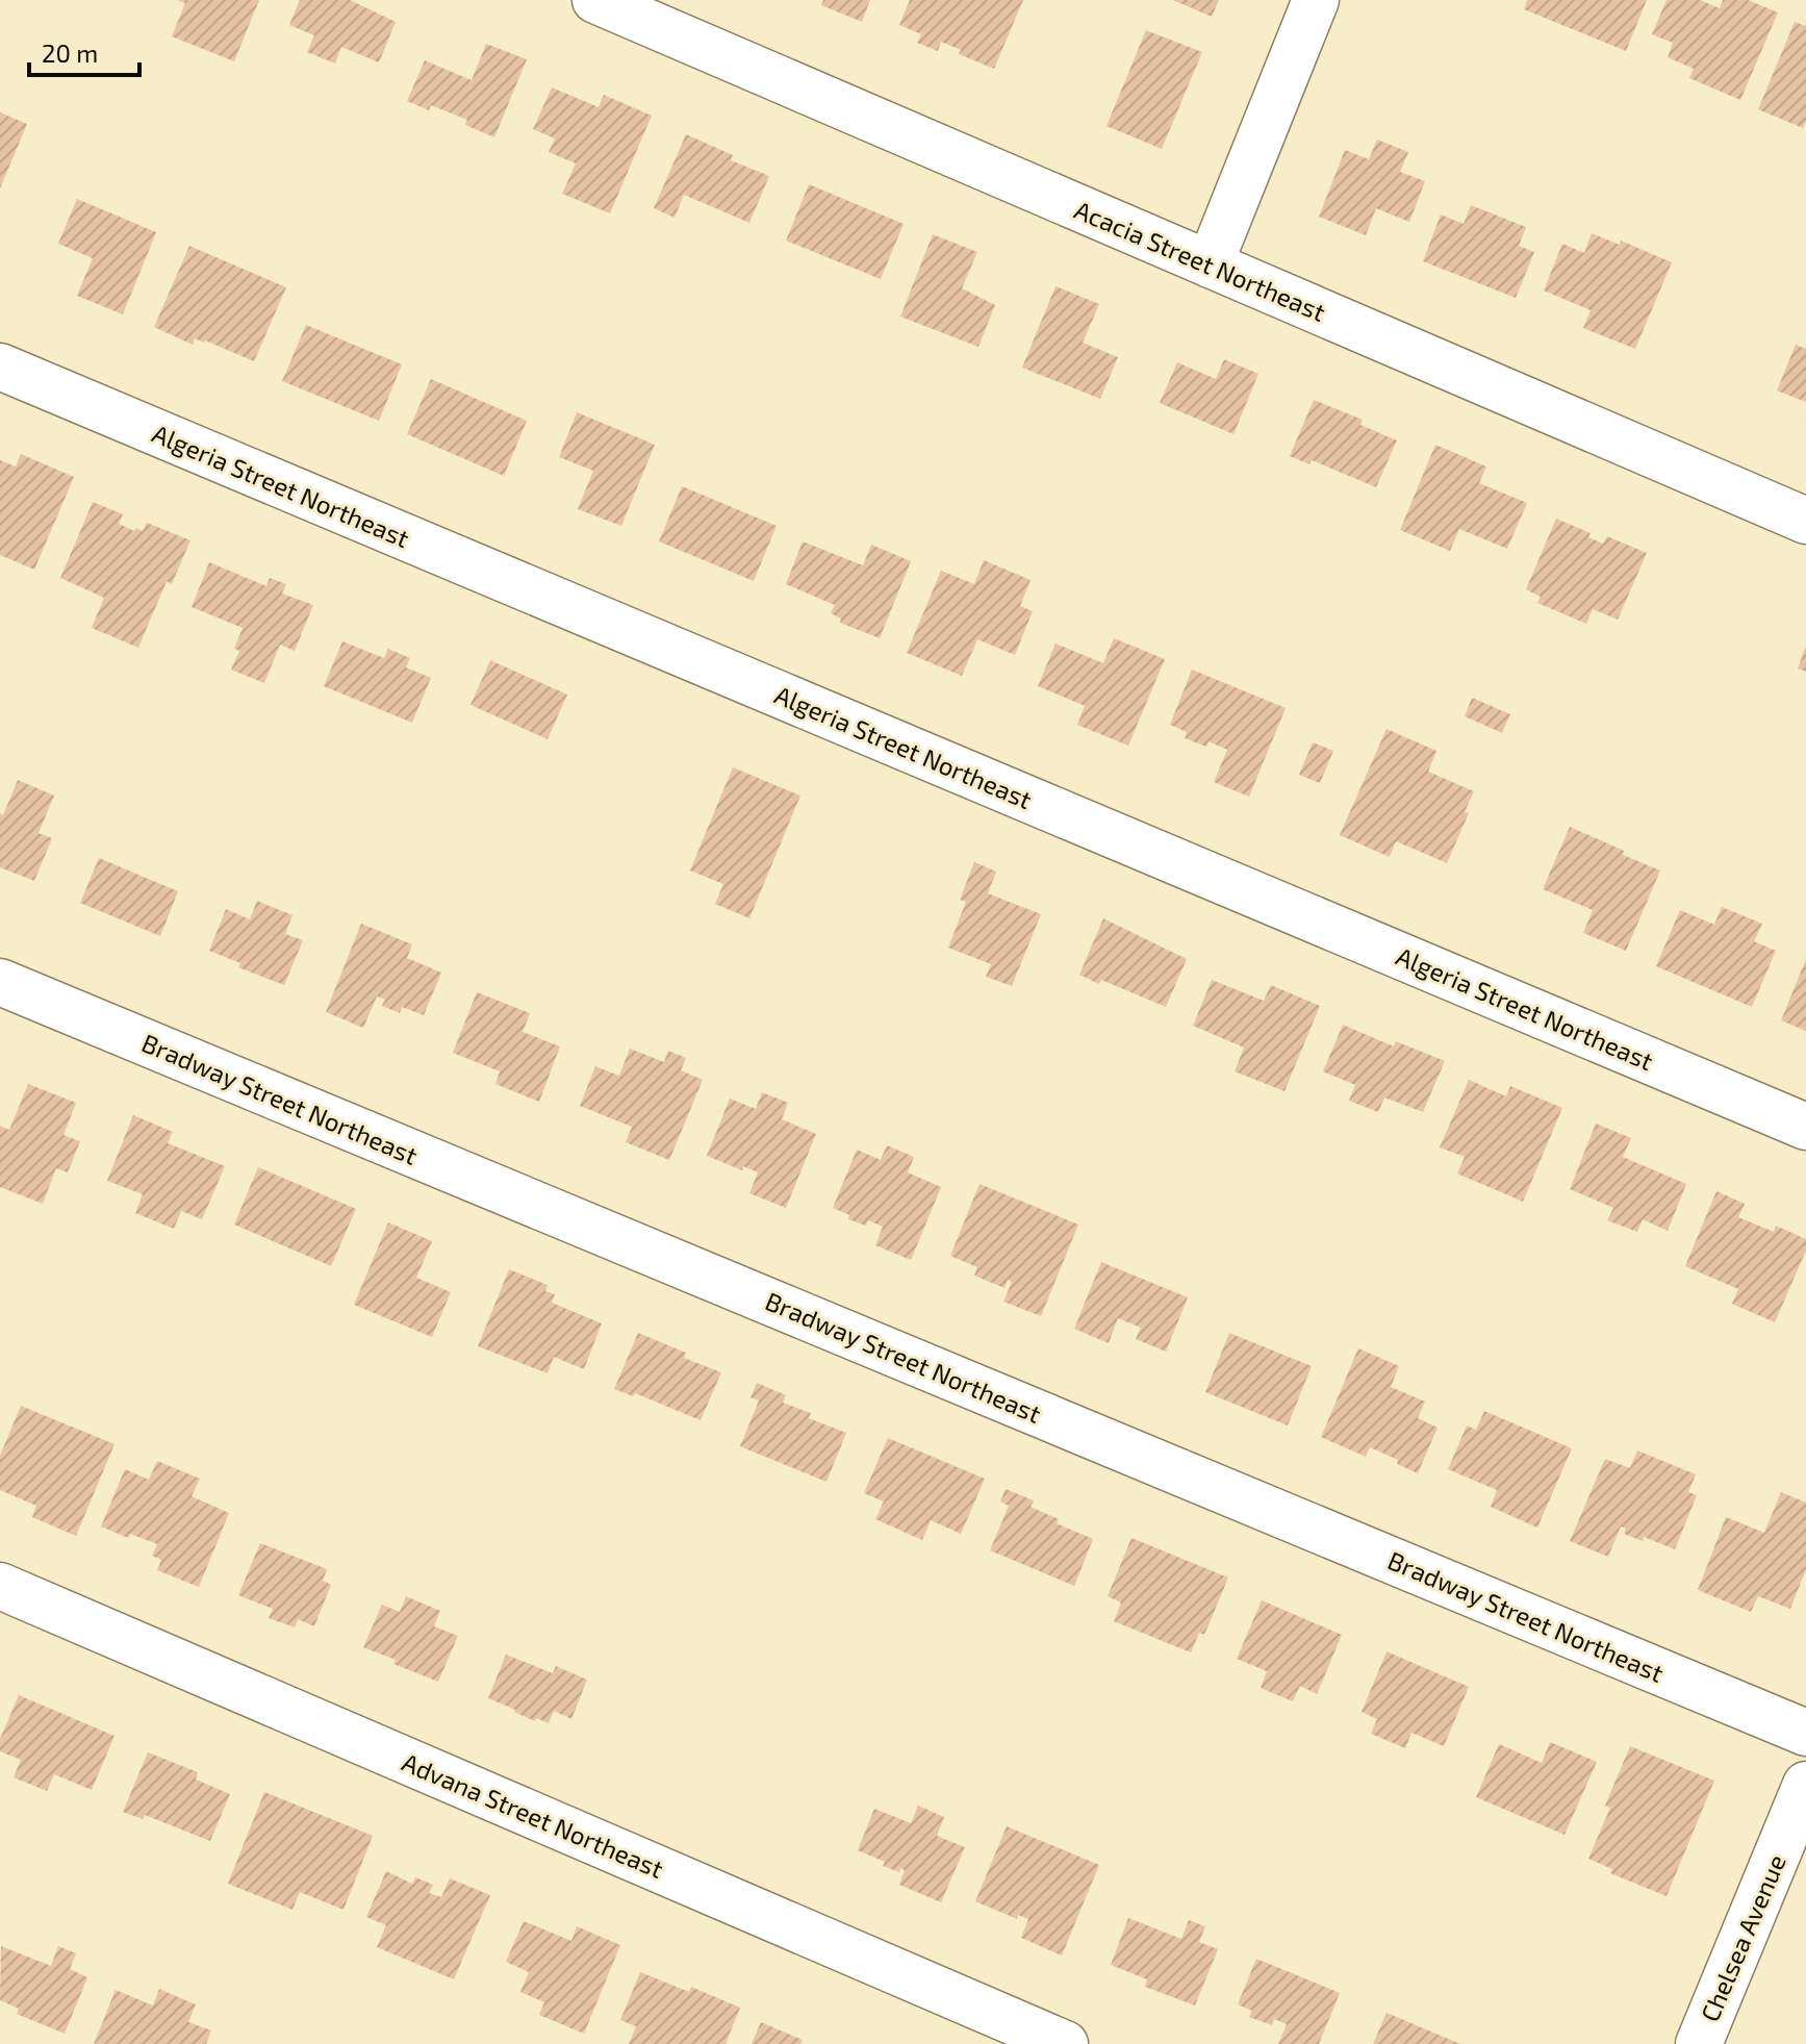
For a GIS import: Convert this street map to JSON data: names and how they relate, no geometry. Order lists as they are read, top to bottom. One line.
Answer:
{"streets":{"street":["Acacia Street Northeast","Algeria Street Northeast","Bradway Street Northeast","Advana Street Northeast","Chelsea Avenue"]},"scale_bar":"20 m"}
